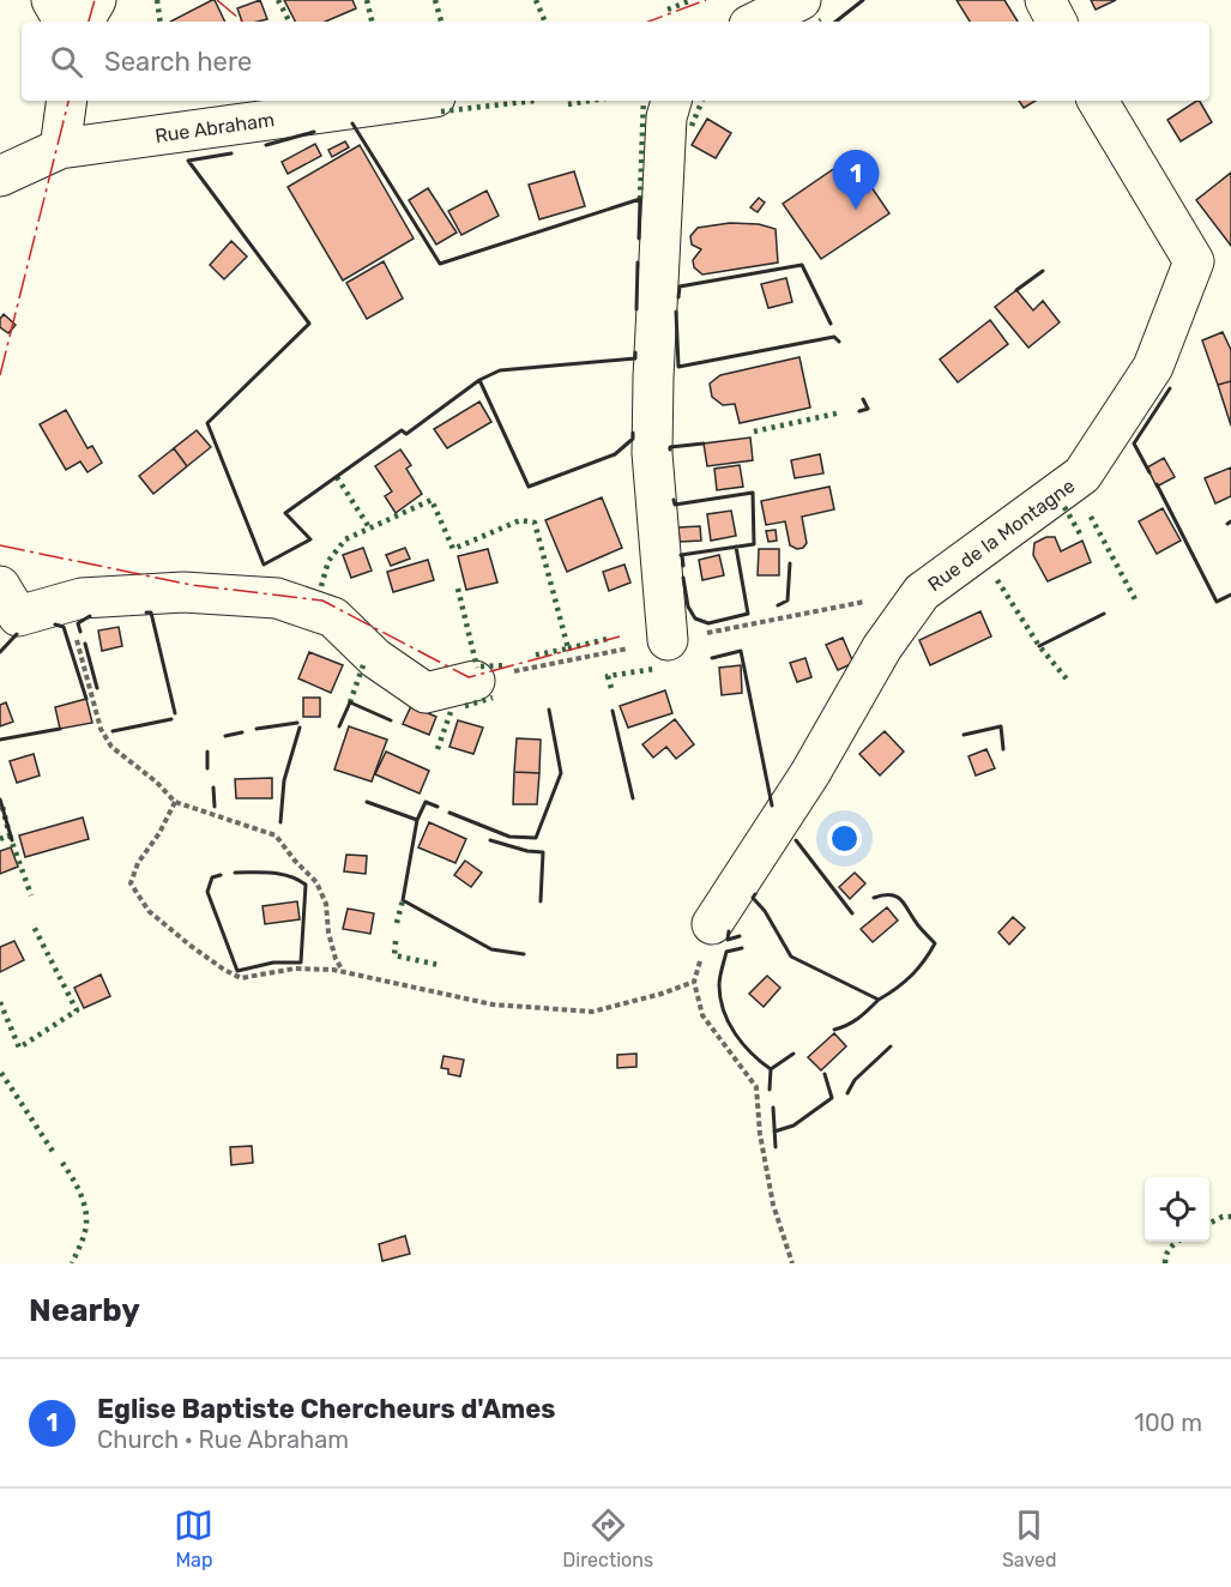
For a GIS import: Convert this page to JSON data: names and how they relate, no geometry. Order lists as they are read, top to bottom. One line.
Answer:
{"streets":{"street":["Rue Abraham","Rue de la Montagne"]},"page":{"search":"Search here","pins":"1","heading":"Nearby","list":[{"mark":"1","name":"Eglise Baptiste Chercheurs d'Ames","note":"Church · Rue Abraham","value":"100 m"}],"nav":["Map","Directions","Saved"]}}
